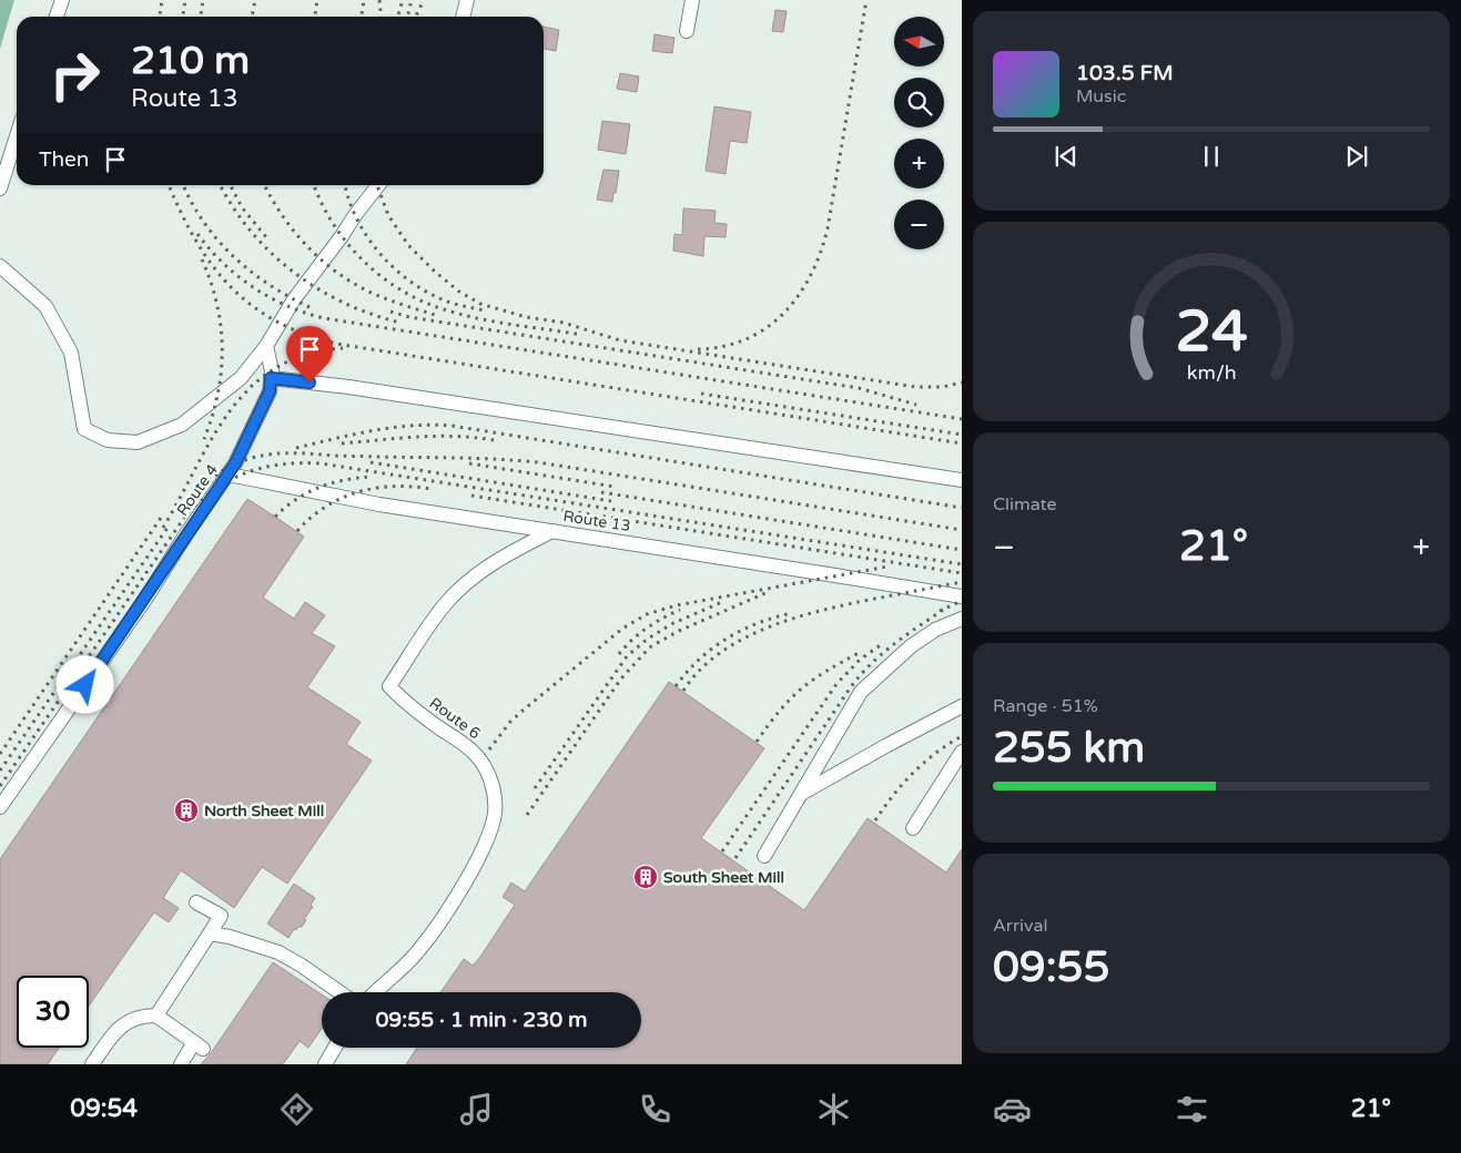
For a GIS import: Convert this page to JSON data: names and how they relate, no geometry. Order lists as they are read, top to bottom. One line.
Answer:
{"streets":{"street":["Route 4","Route 13","Route 6"]},"crossings":[["Route 4","Route 13"],["Route 13","Route 6"]],"places":{"building":["North Sheet Mill","South Sheet Mill"]},"north":"left","page":{"map_buttons":["+","−"],"turn":["210 m","Route 13"],"song":["103.5 FM","Music"],"then":"Then","tile":["Climate",["Range · 51%","255 km"],["Arrival","09:55"]],"heat":["−","21°","+"],"limit":"30","trip":"09:55 · 1 min · 230 m","tabs":["09:54","21°"],"gauge":["24","km/h"]}}
